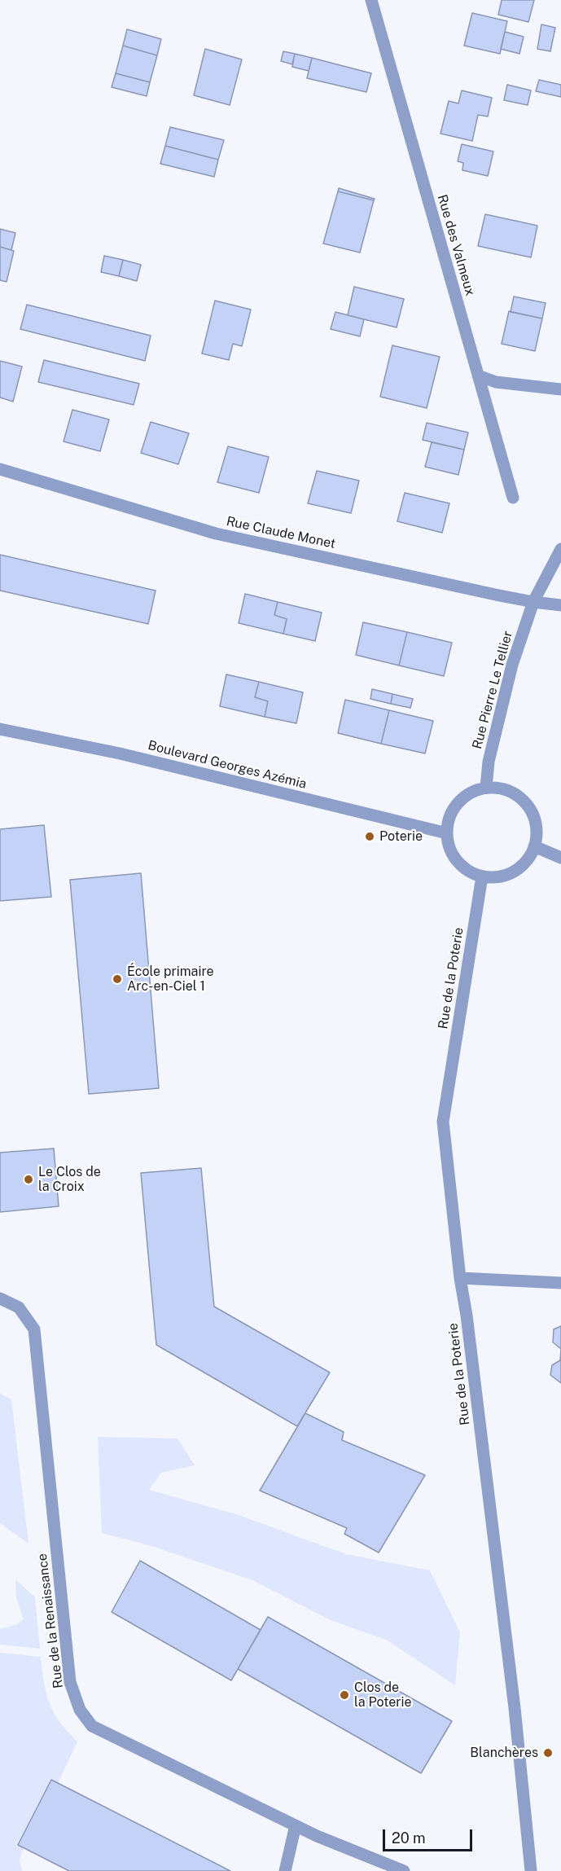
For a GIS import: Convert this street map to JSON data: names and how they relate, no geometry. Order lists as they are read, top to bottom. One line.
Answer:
{"streets":{"street":["Rue des Valmeux","Rue Claude Monet","Rue Pierre Le Tellier","Boulevard Georges Azémia","Rue de la Poterie","Rue de la Renaissance"]},"crossings":[["Rue Claude Monet","Rue Pierre Le Tellier"],["Rue Pierre Le Tellier","Boulevard Georges Azémia"],["Rue Pierre Le Tellier","Rue de la Poterie"],["Boulevard Georges Azémia","Rue de la Poterie"]],"places":["Poterie","École primaire Arc-en-Ciel 1","Le Clos de la Croix","Clos de la Poterie","Blanchères"],"scale_bar":"20 m"}
